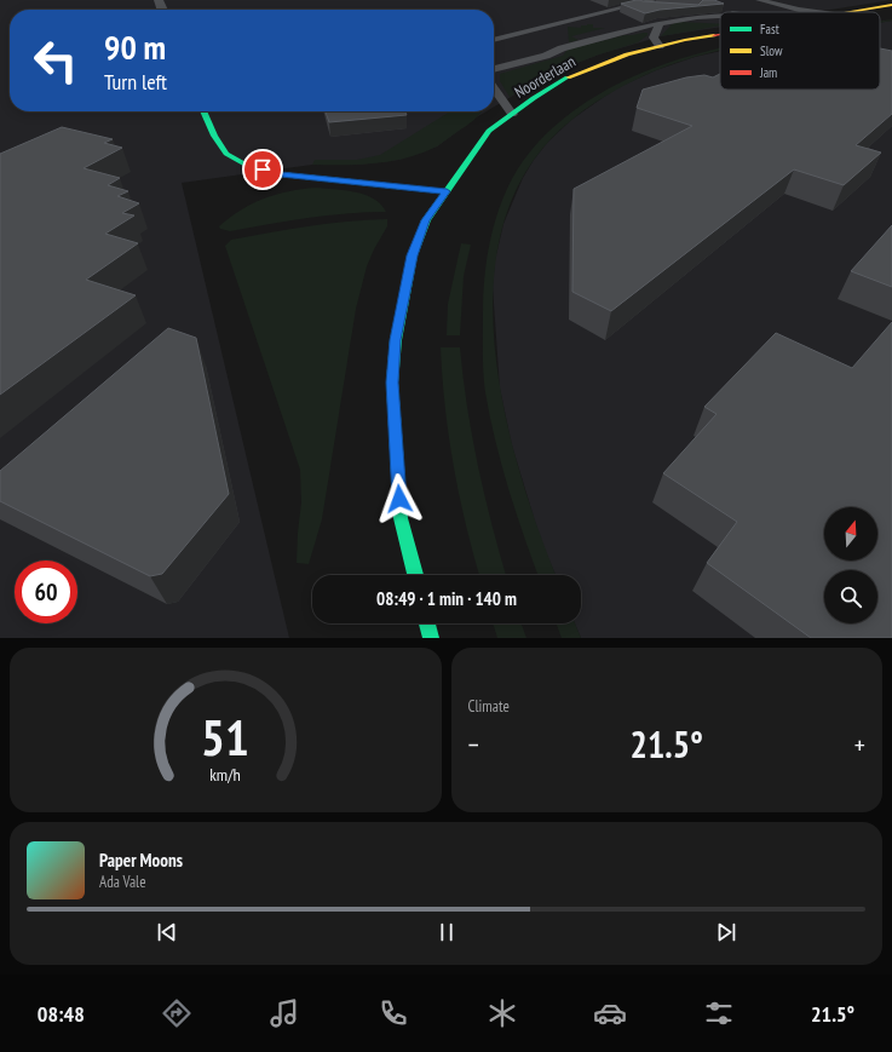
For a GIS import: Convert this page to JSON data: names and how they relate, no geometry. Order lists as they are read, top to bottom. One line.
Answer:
{"streets":{"main road":["Noorderlaan"]},"legend":["Fast","Slow","Jam"],"north":"top","page":{"turn":["90 m","Turn left"],"limit":"60","trip":"08:49 · 1 min · 140 m","tile":"Climate","heat":["−","21.5°","+"],"song":["Paper Moons","Ada Vale"],"tabs":["08:48","21.5°"],"gauge":["51","km/h"]}}
